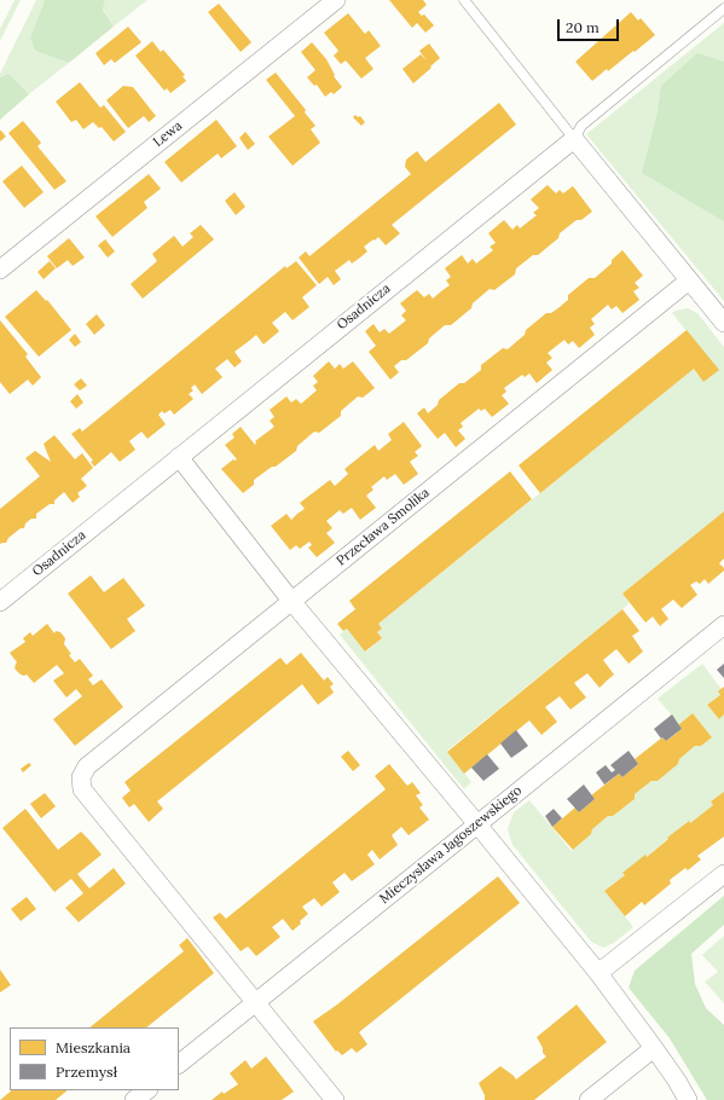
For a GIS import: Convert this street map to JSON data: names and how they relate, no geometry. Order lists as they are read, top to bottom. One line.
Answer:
{"streets":{"street":["Lewa","Osadnicza","Przecława Smolika","Mieczysława Jagoszewskiego"]},"crossings":[["Przecława Smolika","Mieczysława Jagoszewskiego"]],"legend":["Mieszkania","Przemysł"],"scale_bar":"20 m"}
